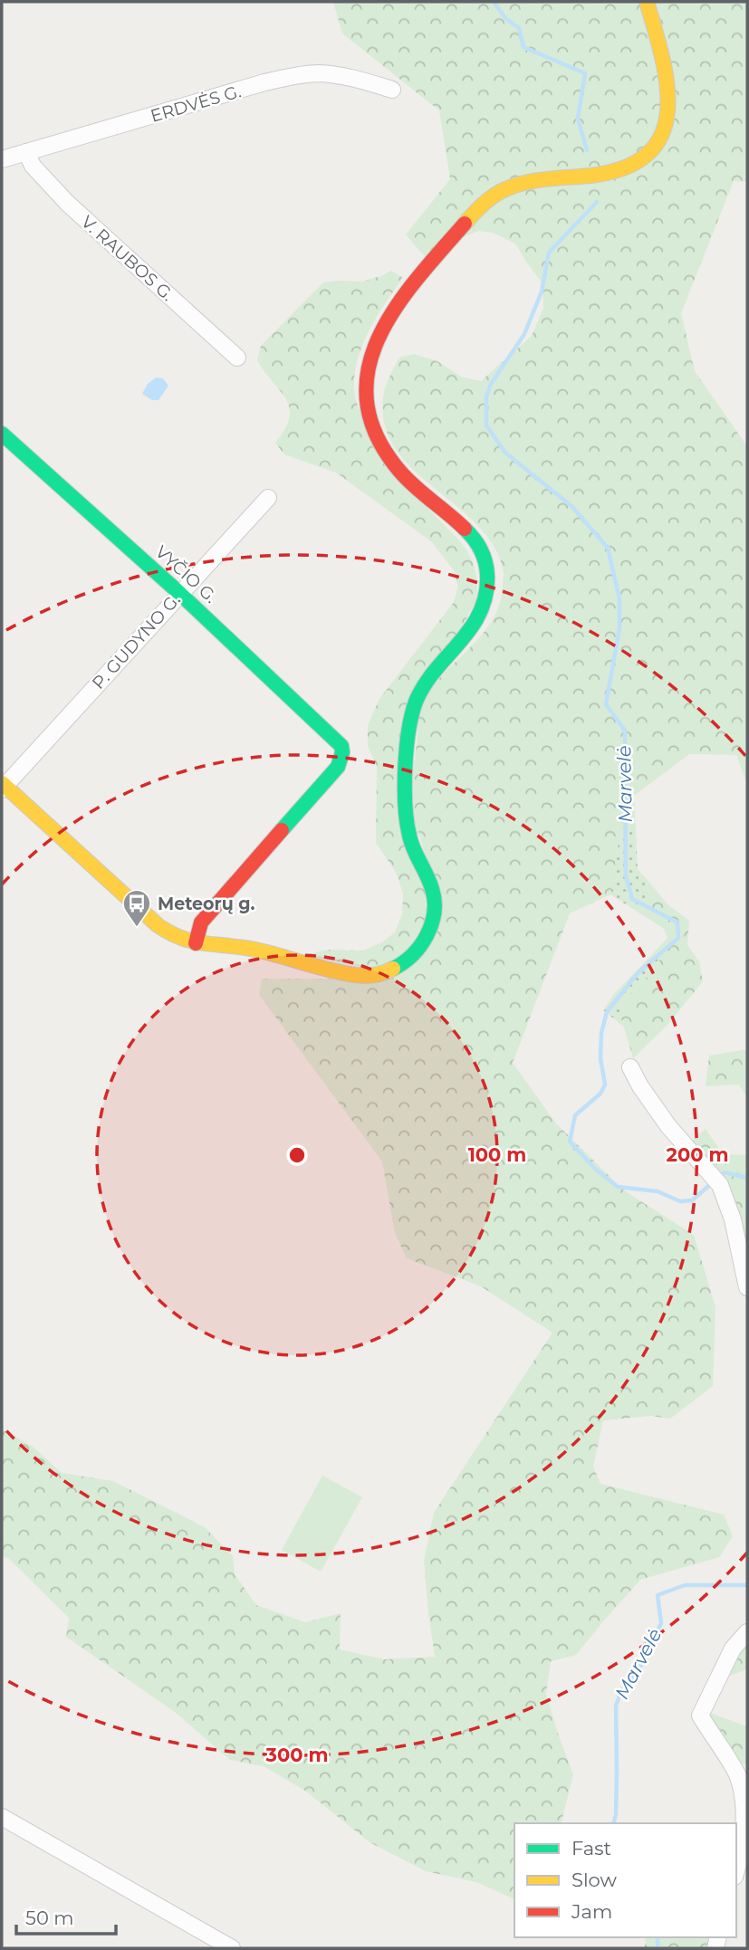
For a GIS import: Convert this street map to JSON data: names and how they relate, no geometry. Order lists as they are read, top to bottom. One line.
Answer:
{"streets":{"street":["ERDVĖS G.","V. RAUBOS G.","VYČIO G.","P. GUDYNO G."]},"crossings":[["ERDVĖS G.","V. RAUBOS G."],["VYČIO G.","P. GUDYNO G."]],"water":["Marvelė"],"places":{"bus stop":["Meteorų g."]},"legend":["Fast","Slow","Jam"],"scale_bar":"50 m","rings":["100 m","200 m","300 m"]}
